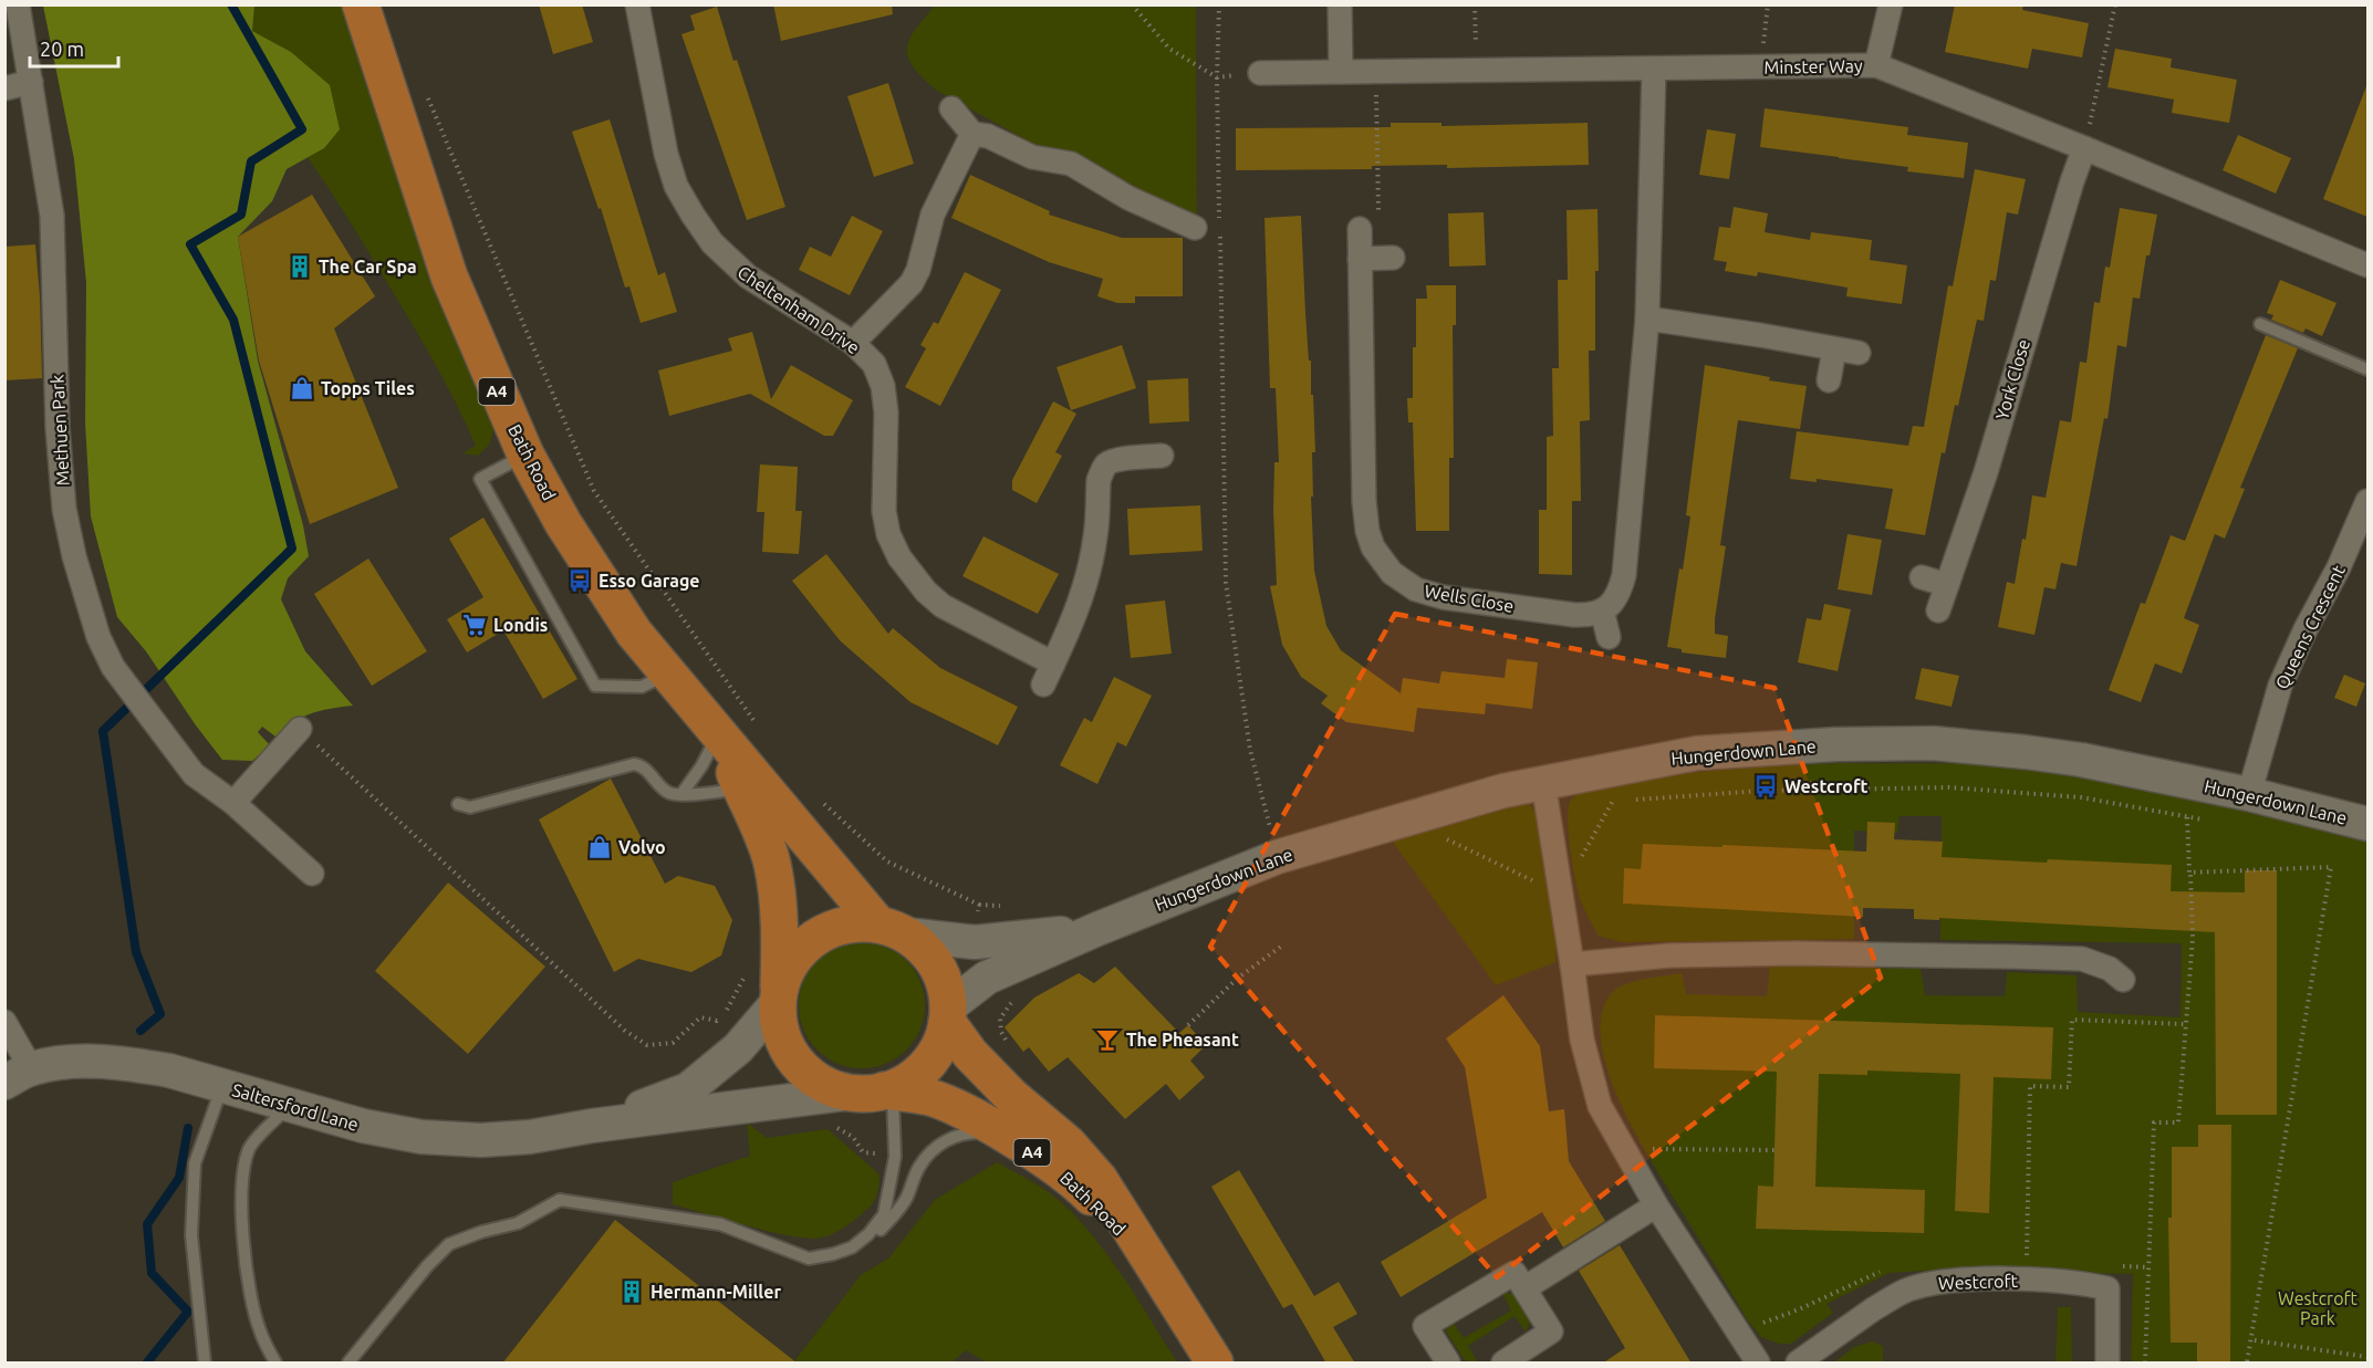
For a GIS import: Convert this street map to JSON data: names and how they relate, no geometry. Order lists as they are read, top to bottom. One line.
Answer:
{"streets":{"main road":["A4","Bath Road","Hungerdown Lane","Saltersford Lane"],"street":["Minster Way","Cheltenham Drive","York Close","Methuen Park","Wells Close","Queens Crescent","Westcroft"]},"crossings":[["Minster Way","York Close"],["Bath Road","Hungerdown Lane"],["Bath Road","Saltersford Lane"],["Queens Crescent","Hungerdown Lane"],["Hungerdown Lane","Saltersford Lane"]],"parks":["Westcroft Park"],"places":{"building":["The Car Spa","Hermann-Miller"],"shop":["Topps Tiles","Volvo"],"bus stop":["Esso Garage","Westcroft"],"supermarket":["Londis"],"bar":["The Pheasant"]},"scale_bar":"20 m"}
